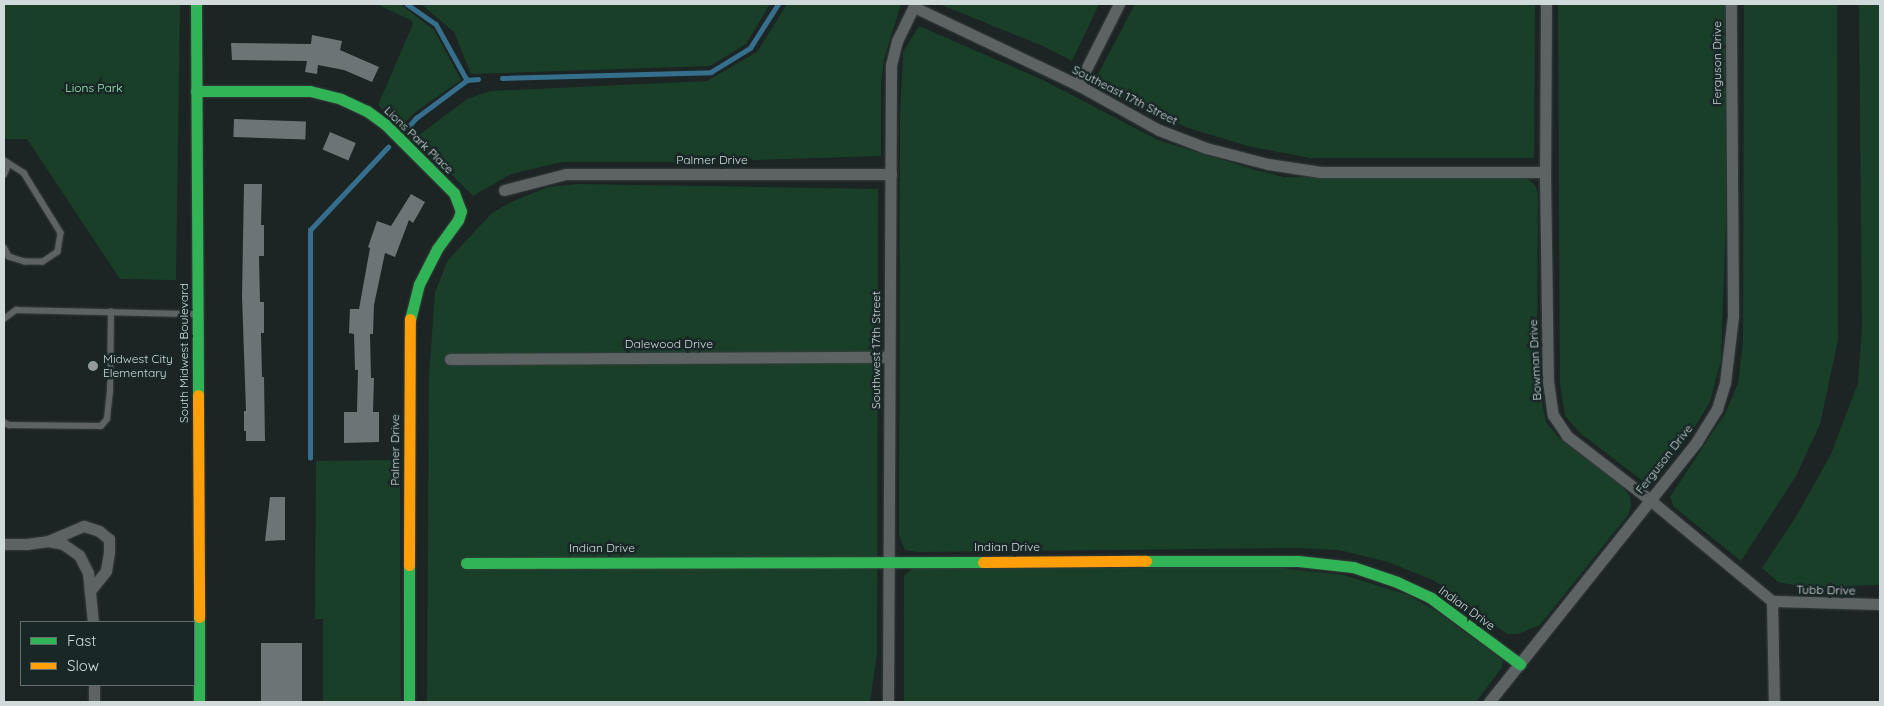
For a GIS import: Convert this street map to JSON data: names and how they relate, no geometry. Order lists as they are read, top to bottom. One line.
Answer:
{"streets":{"street":["Ferguson Drive","Southeast 17th Street","Lions Park Place","Palmer Drive","Dalewood Drive","Southwest 17th Street","South Midwest Boulevard","Bowman Drive","Indian Drive","Tubb Drive"]},"crossings":[["Ferguson Drive","Bowman Drive"],["Ferguson Drive","Indian Drive"],["Southeast 17th Street","Southwest 17th Street"],["Southeast 17th Street","Bowman Drive"],["Lions Park Place","Palmer Drive"],["Lions Park Place","South Midwest Boulevard"],["Palmer Drive","Southwest 17th Street"],["Dalewood Drive","Southwest 17th Street"],["Southwest 17th Street","Indian Drive"],["Bowman Drive","Tubb Drive"]],"parks":["Lions Park"],"places":["Midwest City Elementary"],"legend":["Fast","Slow"]}
